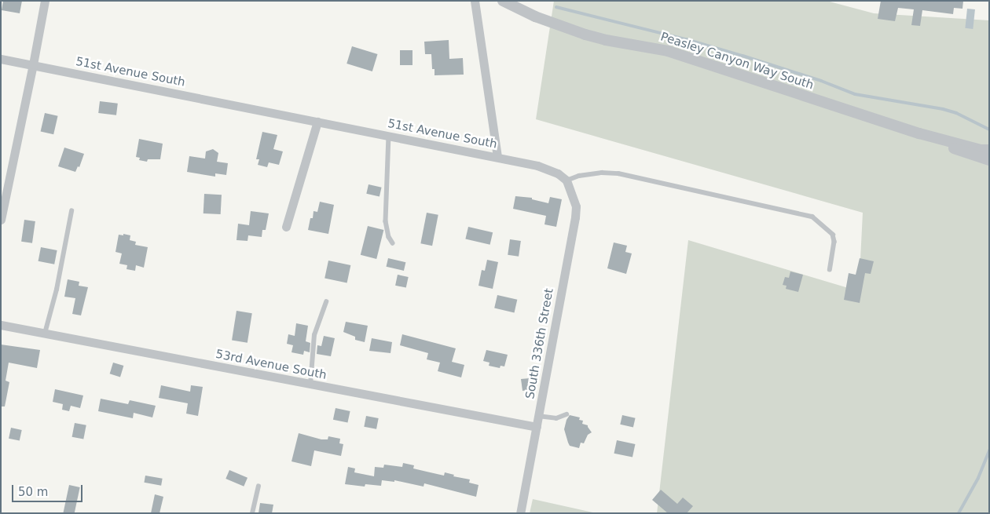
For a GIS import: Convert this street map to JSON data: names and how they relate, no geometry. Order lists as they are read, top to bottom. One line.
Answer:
{"streets":{"street":["Peasley Canyon Way South","51st Avenue South","South 336th Street","53rd Avenue South"]},"crossings":[["51st Avenue South","South 336th Street"],["South 336th Street","53rd Avenue South"]],"scale_bar":"50 m"}
